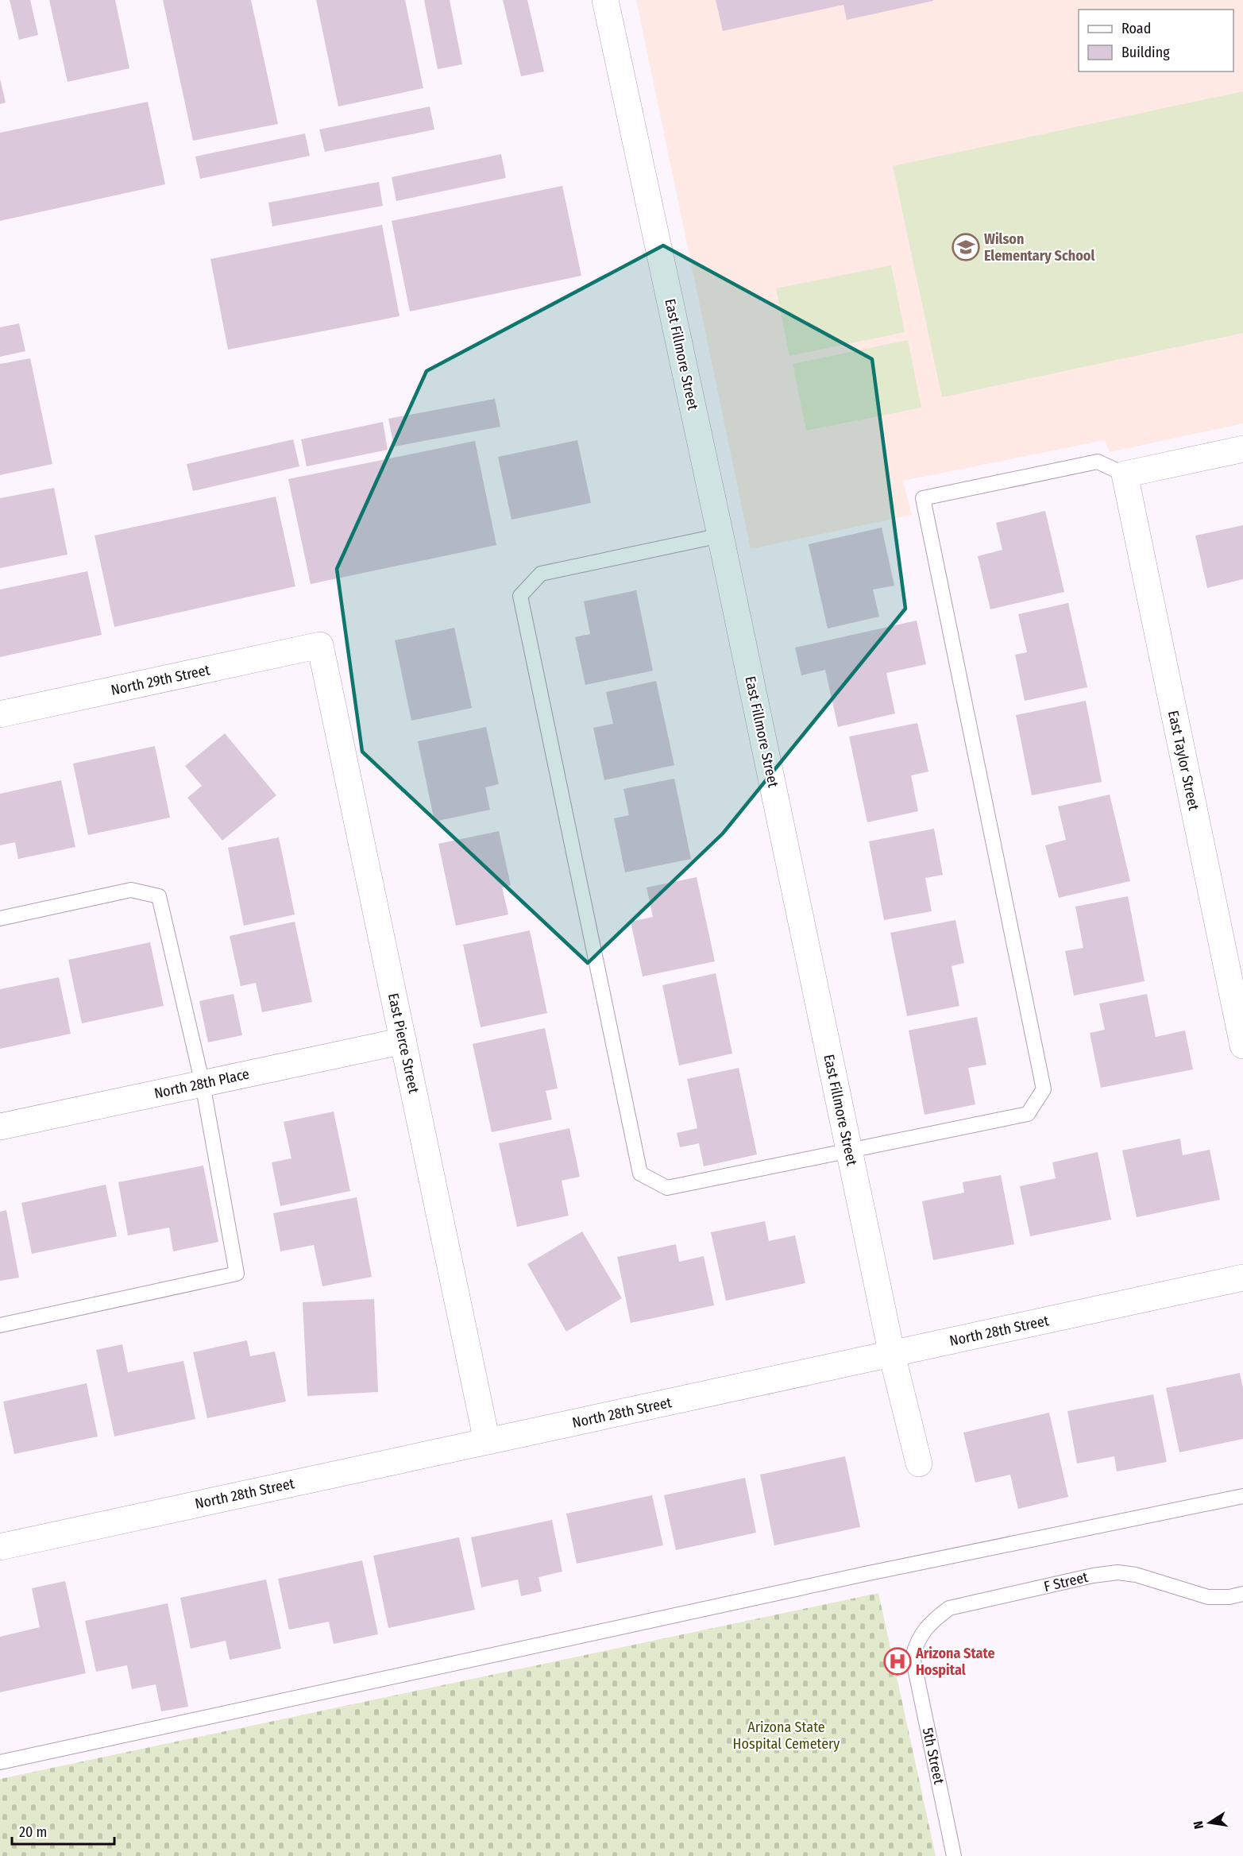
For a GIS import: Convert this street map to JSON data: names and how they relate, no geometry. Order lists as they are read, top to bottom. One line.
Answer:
{"streets":{"street":["East Fillmore Street","North 29th Street","East Taylor Street","East Pierce Street","North 28th Place","North 28th Street"],"lane":["F Street","5th Street"]},"crossings":[["East Fillmore Street","North 28th Street"],["North 29th Street","East Pierce Street"],["East Pierce Street","North 28th Place"],["East Pierce Street","North 28th Street"],["F Street","5th Street"]],"parks":["Arizona State Hospital Cemetery"],"places":{"school or university":["Wilson Elementary School"],"hospital":["Arizona State Hospital"]},"legend":["Road","Building"],"scale_bar":"20 m","north":"left"}
